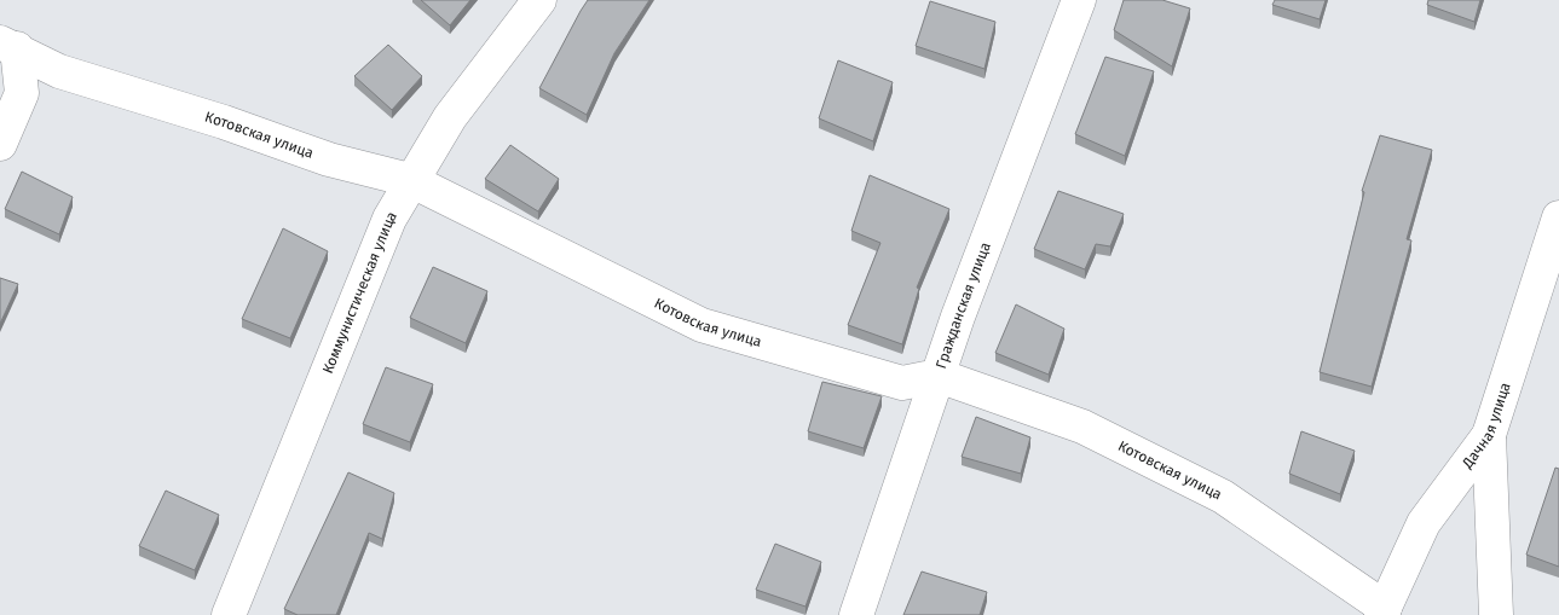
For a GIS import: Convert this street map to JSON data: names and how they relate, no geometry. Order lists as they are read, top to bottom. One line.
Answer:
{"streets":{"street":["Котовская улица","Коммунистическая улица","Гражданская улица","Дачная улица"]},"crossings":[["Котовская улица","Коммунистическая улица"],["Котовская улица","Гражданская улица"],["Котовская улица","Дачная улица"]]}
